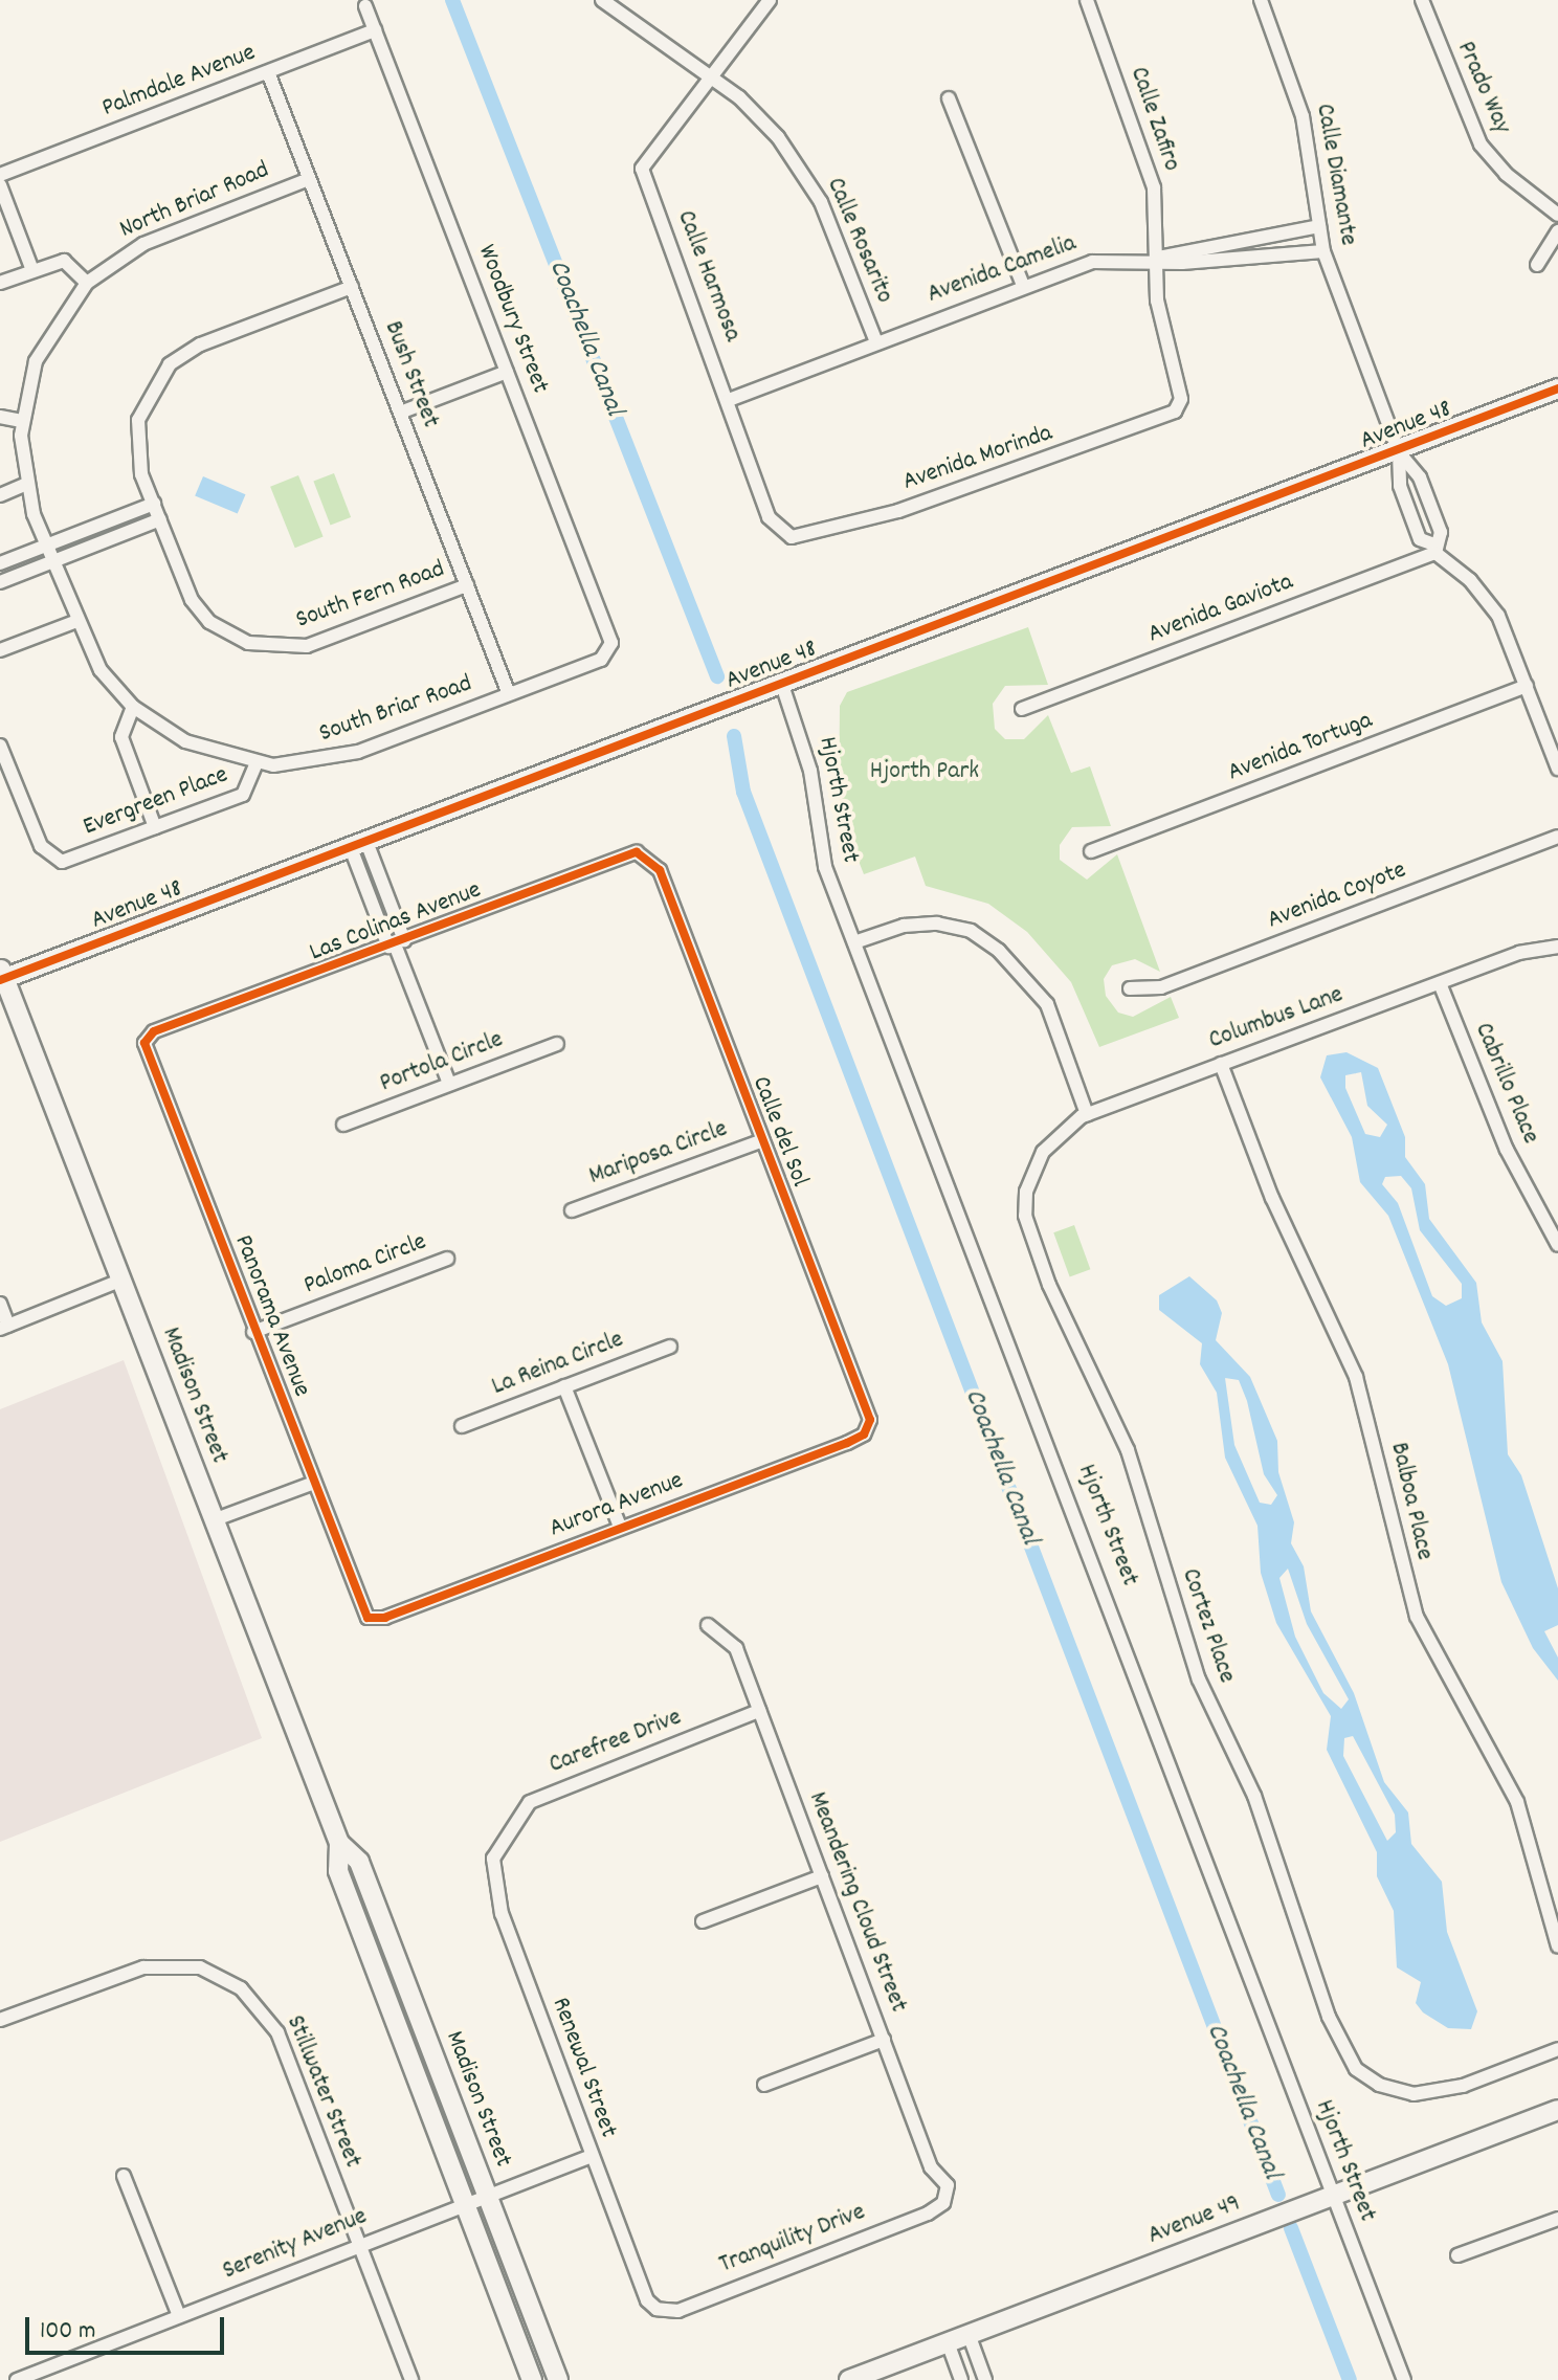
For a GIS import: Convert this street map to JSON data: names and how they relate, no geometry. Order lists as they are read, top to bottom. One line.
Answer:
{"streets":{"main road":["Avenue 48","Madison Street","Avenue 49"],"street":["Palmdale Avenue","Prado Way","Calle Zafiro","Calle Diamante","North Briar Road","Calle Rosarito","Avenida Camelia","Calle Harmosa","Woodbury Street","Bush Street","Avenida Morinda","South Fern Road","Avenida Gaviota","South Briar Road","Avenida Tortuga","Hjorth Street","Evergreen Place","Avenida Coyote","Las Colinas Avenue","Columbus Lane","Portola Circle","Cabrillo Place","Calle del Sol","Mariposa Circle","Paloma Circle","Panorama Avenue","La Reina Circle","Balboa Place","Aurora Avenue","Cortez Place","Carefree Drive","Meandering Cloud Street","Renewal Street","Stillwater Street","Tranquility Drive","Serenity Avenue"]},"crossings":[["Palmdale Avenue","Woodbury Street"],["Palmdale Avenue","Bush Street"],["Calle Zafiro","Avenida Camelia"],["Calle Zafiro","Avenida Morinda"],["Calle Diamante","Avenida Camelia"],["Calle Diamante","Avenue 48"],["North Briar Road","Bush Street"],["North Briar Road","South Briar Road"],["Calle Rosarito","Avenida Camelia"],["Calle Rosarito","Calle Harmosa"],["Avenida Camelia","Calle Harmosa"],["Avenida Camelia","Avenida Morinda"],["Calle Harmosa","Avenida Morinda"],["Woodbury Street","South Briar Road"],["Bush Street","South Fern Road"],["Bush Street","South Briar Road"],["Avenue 48","Hjorth Street"],["Avenue 48","Madison Street"],["South Briar Road","Evergreen Place"],["Hjorth Street","Avenue 49"],["Las Colinas Avenue","Calle del Sol"],["Las Colinas Avenue","Panorama Avenue"],["Columbus Lane","Cabrillo Place"],["Columbus Lane","Balboa Place"],["Columbus Lane","Cortez Place"],["Calle del Sol","Mariposa Circle"],["Calle del Sol","Aurora Avenue"],["Paloma Circle","Panorama Avenue"],["Panorama Avenue","Aurora Avenue"],["Madison Street","Serenity Avenue"],["Carefree Drive","Meandering Cloud Street"],["Carefree Drive","Renewal Street"],["Meandering Cloud Street","Tranquility Drive"],["Renewal Street","Tranquility Drive"],["Renewal Street","Serenity Avenue"],["Stillwater Street","Serenity Avenue"]],"water":["Coachella Canal"],"parks":["Hjorth Park"],"scale_bar":"100 m"}
